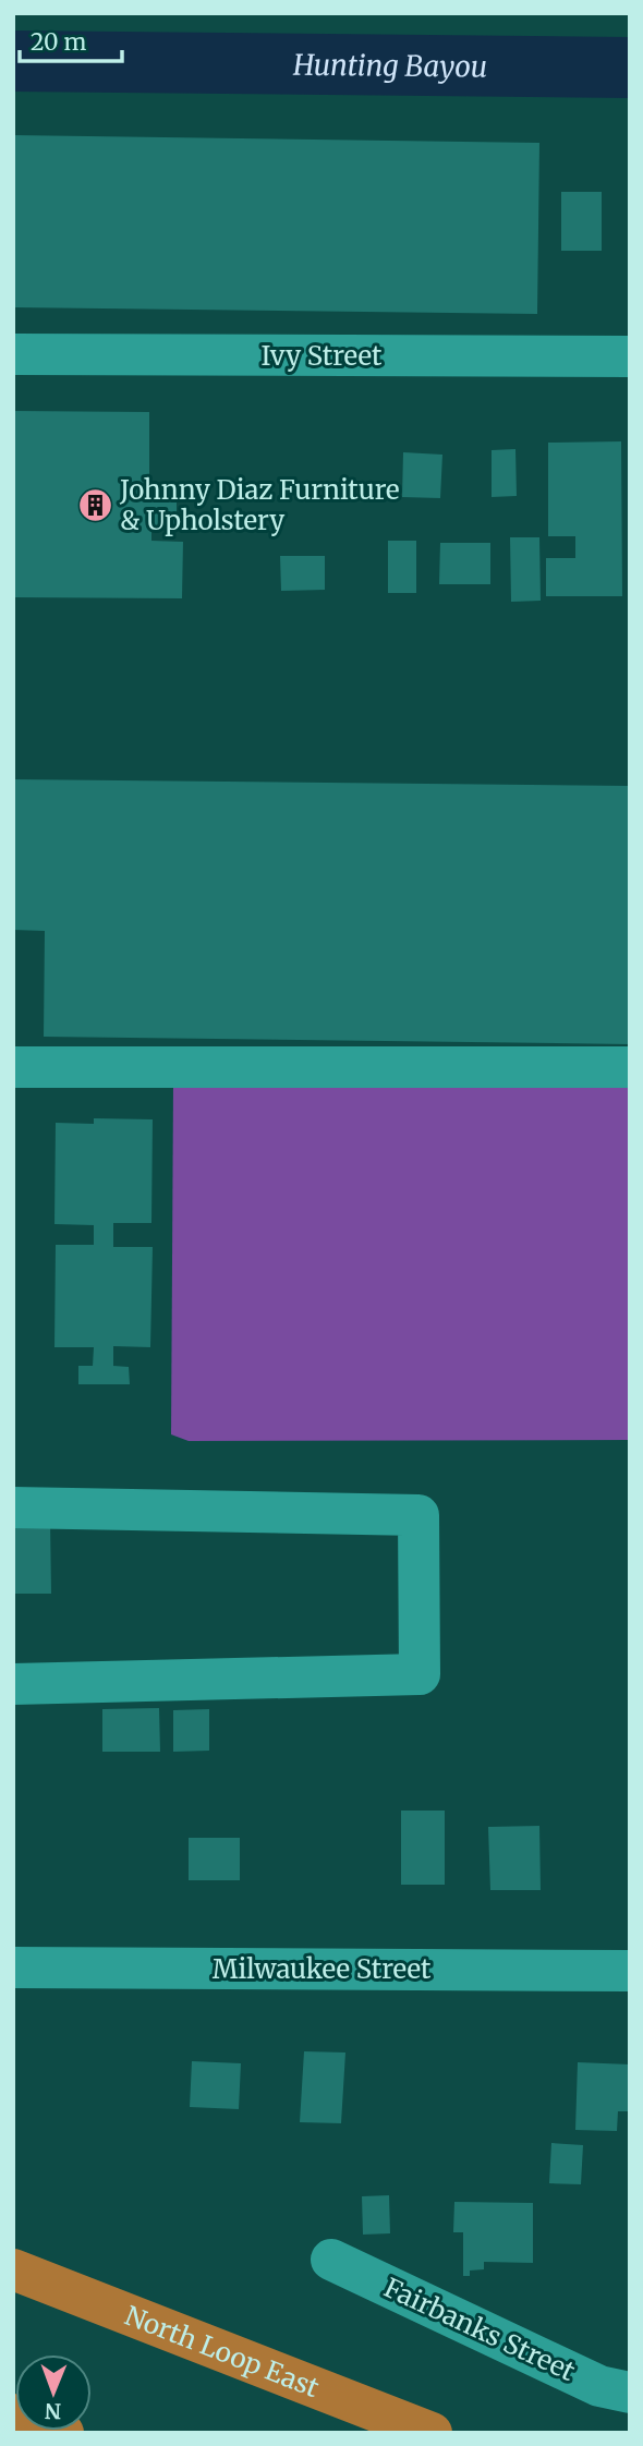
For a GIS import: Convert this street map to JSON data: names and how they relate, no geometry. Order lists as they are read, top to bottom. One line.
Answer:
{"streets":{"highway":["North Loop East"],"street":["Ivy Street","Milwaukee Street","Fairbanks Street"]},"water":["Hunting Bayou"],"places":{"building":["Johnny Diaz Furniture & Upholstery"]},"scale_bar":"20 m","north":"bottom"}
